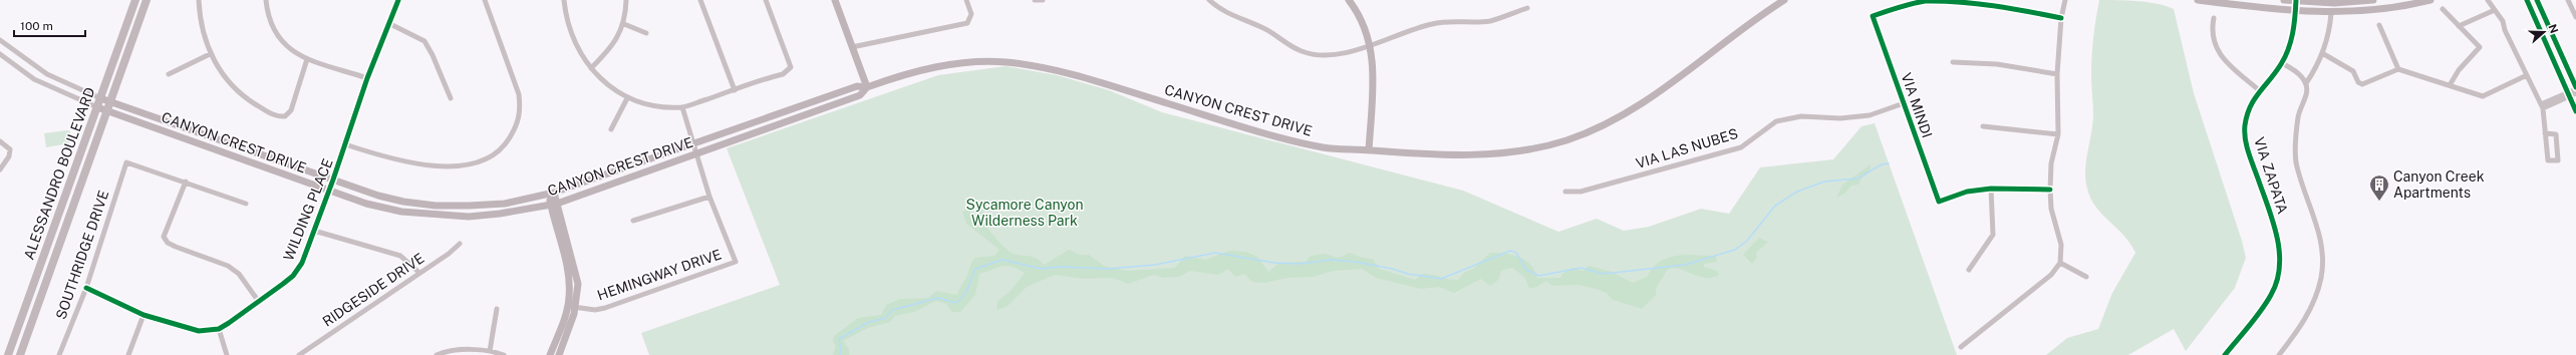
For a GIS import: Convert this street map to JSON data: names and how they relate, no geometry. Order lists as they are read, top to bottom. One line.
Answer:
{"streets":{"main road":["CANYON CREST DRIVE","ALESSANDRO BOULEVARD"],"street":["VIA MINDI","VIA LAS NUBES","VIA ZAPATA","WILDING PLACE","SOUTHRIDGE DRIVE","HEMINGWAY DRIVE","RIDGESIDE DRIVE"]},"crossings":[["VIA MINDI","VIA LAS NUBES"],["CANYON CREST DRIVE","ALESSANDRO BOULEVARD"],["CANYON CREST DRIVE","WILDING PLACE"],["WILDING PLACE","SOUTHRIDGE DRIVE"]],"parks":["Sycamore Canyon Wilderness Park"],"places":{"building":["Canyon Creek Apartments"]},"scale_bar":"100 m","north":"right"}
